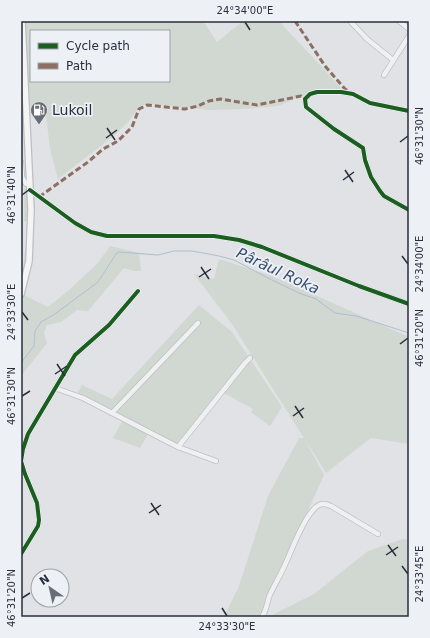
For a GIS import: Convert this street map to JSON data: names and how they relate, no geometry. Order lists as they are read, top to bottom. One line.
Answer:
{"water":["Pârâul Roka"],"places":{"fuel station":["Lukoil"]},"legend":["Cycle path","Path"],"north":"top left","coordinates":["24°34'00\"E","46°31'30\"N","46°31'40\"N","24°33'30\"E","46°31'20\"N","24°33'45\"E"]}
